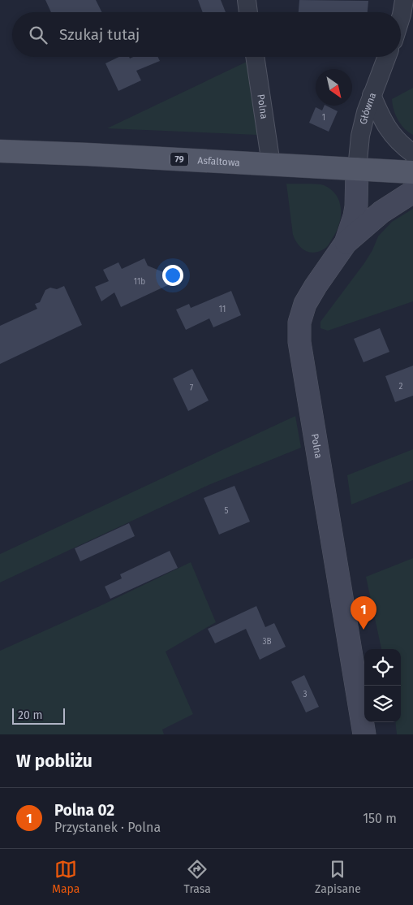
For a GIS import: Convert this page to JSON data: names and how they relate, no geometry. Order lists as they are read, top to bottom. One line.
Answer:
{"streets":{"main road":["79","Asfaltowa"],"street":["Polna","Główna"]},"crossings":[["Polna","Główna"],["Polna","Asfaltowa"],["Główna","Asfaltowa"]],"house_numbers":["1","11b","11","2","7","5","3B","3"],"scale_bar":"20 m","north":"bottom right","page":{"search":"Szukaj tutaj","pins":"1","scale":"20 m","heading":"W pobliżu","list":[{"mark":"1","name":"Polna 02","note":"Przystanek · Polna","value":"150 m"}],"nav":["Mapa","Trasa","Zapisane"]}}
